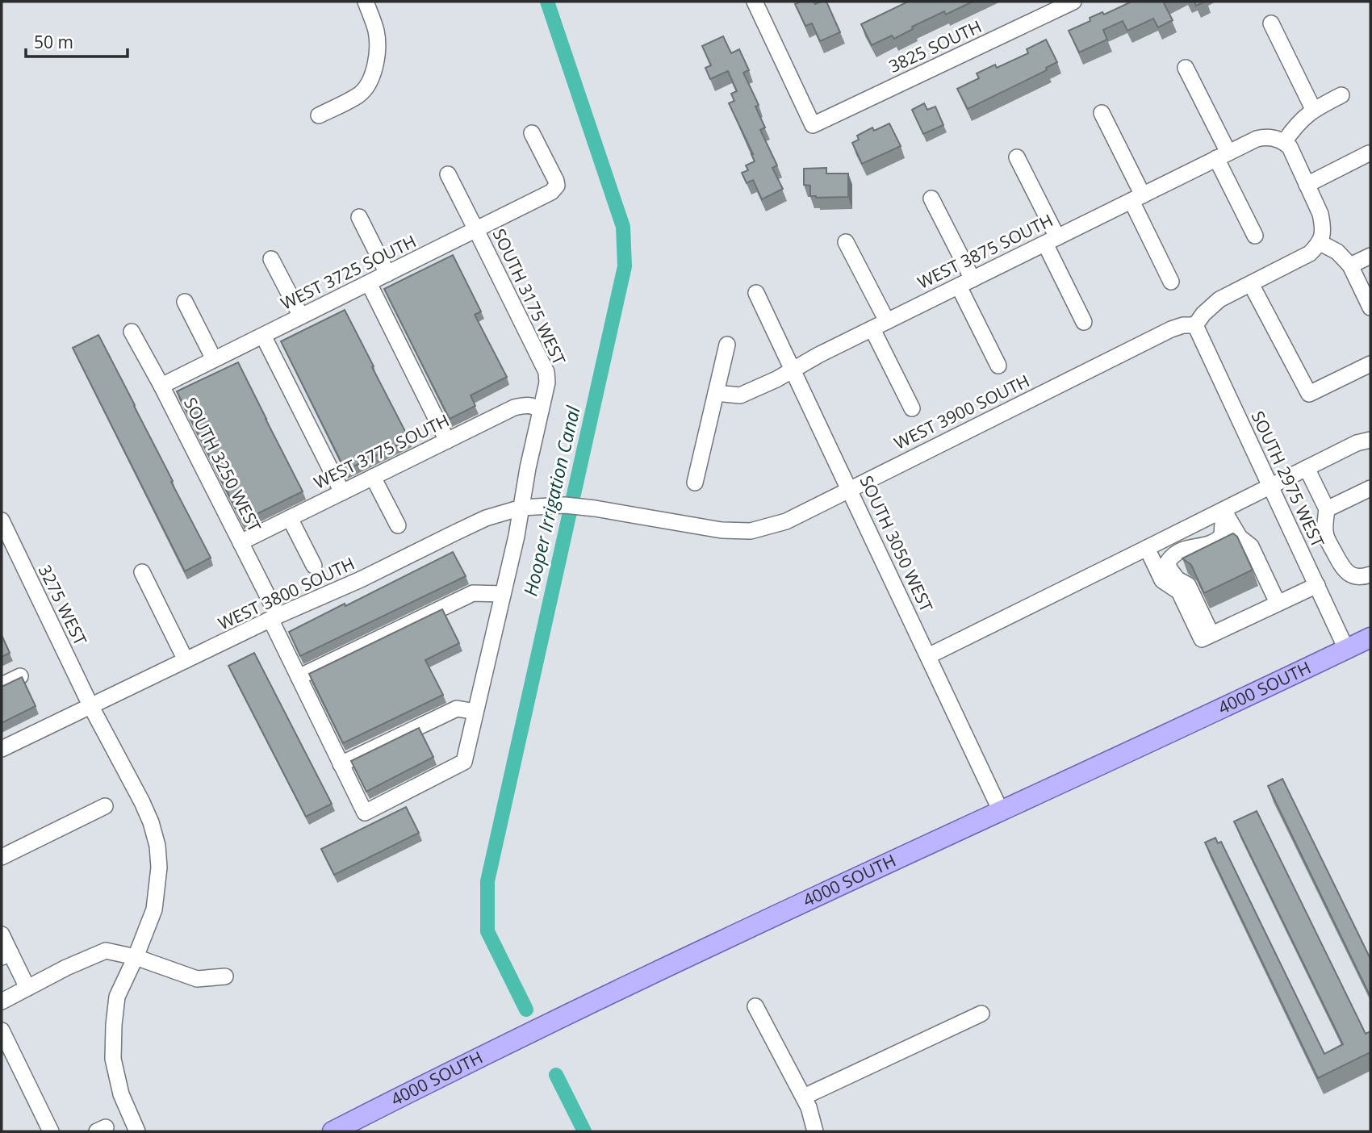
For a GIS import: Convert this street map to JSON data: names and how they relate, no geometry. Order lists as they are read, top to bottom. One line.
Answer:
{"streets":{"main road":["4000 SOUTH"],"street":["3825 SOUTH","WEST 3875 SOUTH","WEST 3725 SOUTH","SOUTH 3175 WEST","WEST 3900 SOUTH","WEST 3775 SOUTH","SOUTH 3250 WEST","SOUTH 2975 WEST","SOUTH 3050 WEST","WEST 3800 SOUTH","3275 WEST"]},"crossings":[["WEST 3875 SOUTH","SOUTH 3050 WEST"],["WEST 3725 SOUTH","SOUTH 3175 WEST"],["WEST 3725 SOUTH","SOUTH 3250 WEST"],["SOUTH 3175 WEST","WEST 3775 SOUTH"],["SOUTH 3175 WEST","SOUTH 3250 WEST"],["SOUTH 3175 WEST","WEST 3800 SOUTH"],["WEST 3900 SOUTH","SOUTH 2975 WEST"],["WEST 3900 SOUTH","SOUTH 3050 WEST"],["WEST 3900 SOUTH","WEST 3800 SOUTH"],["WEST 3775 SOUTH","SOUTH 3250 WEST"],["SOUTH 3250 WEST","WEST 3800 SOUTH"],["SOUTH 2975 WEST","4000 SOUTH"],["SOUTH 3050 WEST","4000 SOUTH"],["WEST 3800 SOUTH","3275 WEST"]],"water":["Hooper Irrigation Canal"],"scale_bar":"50 m"}
